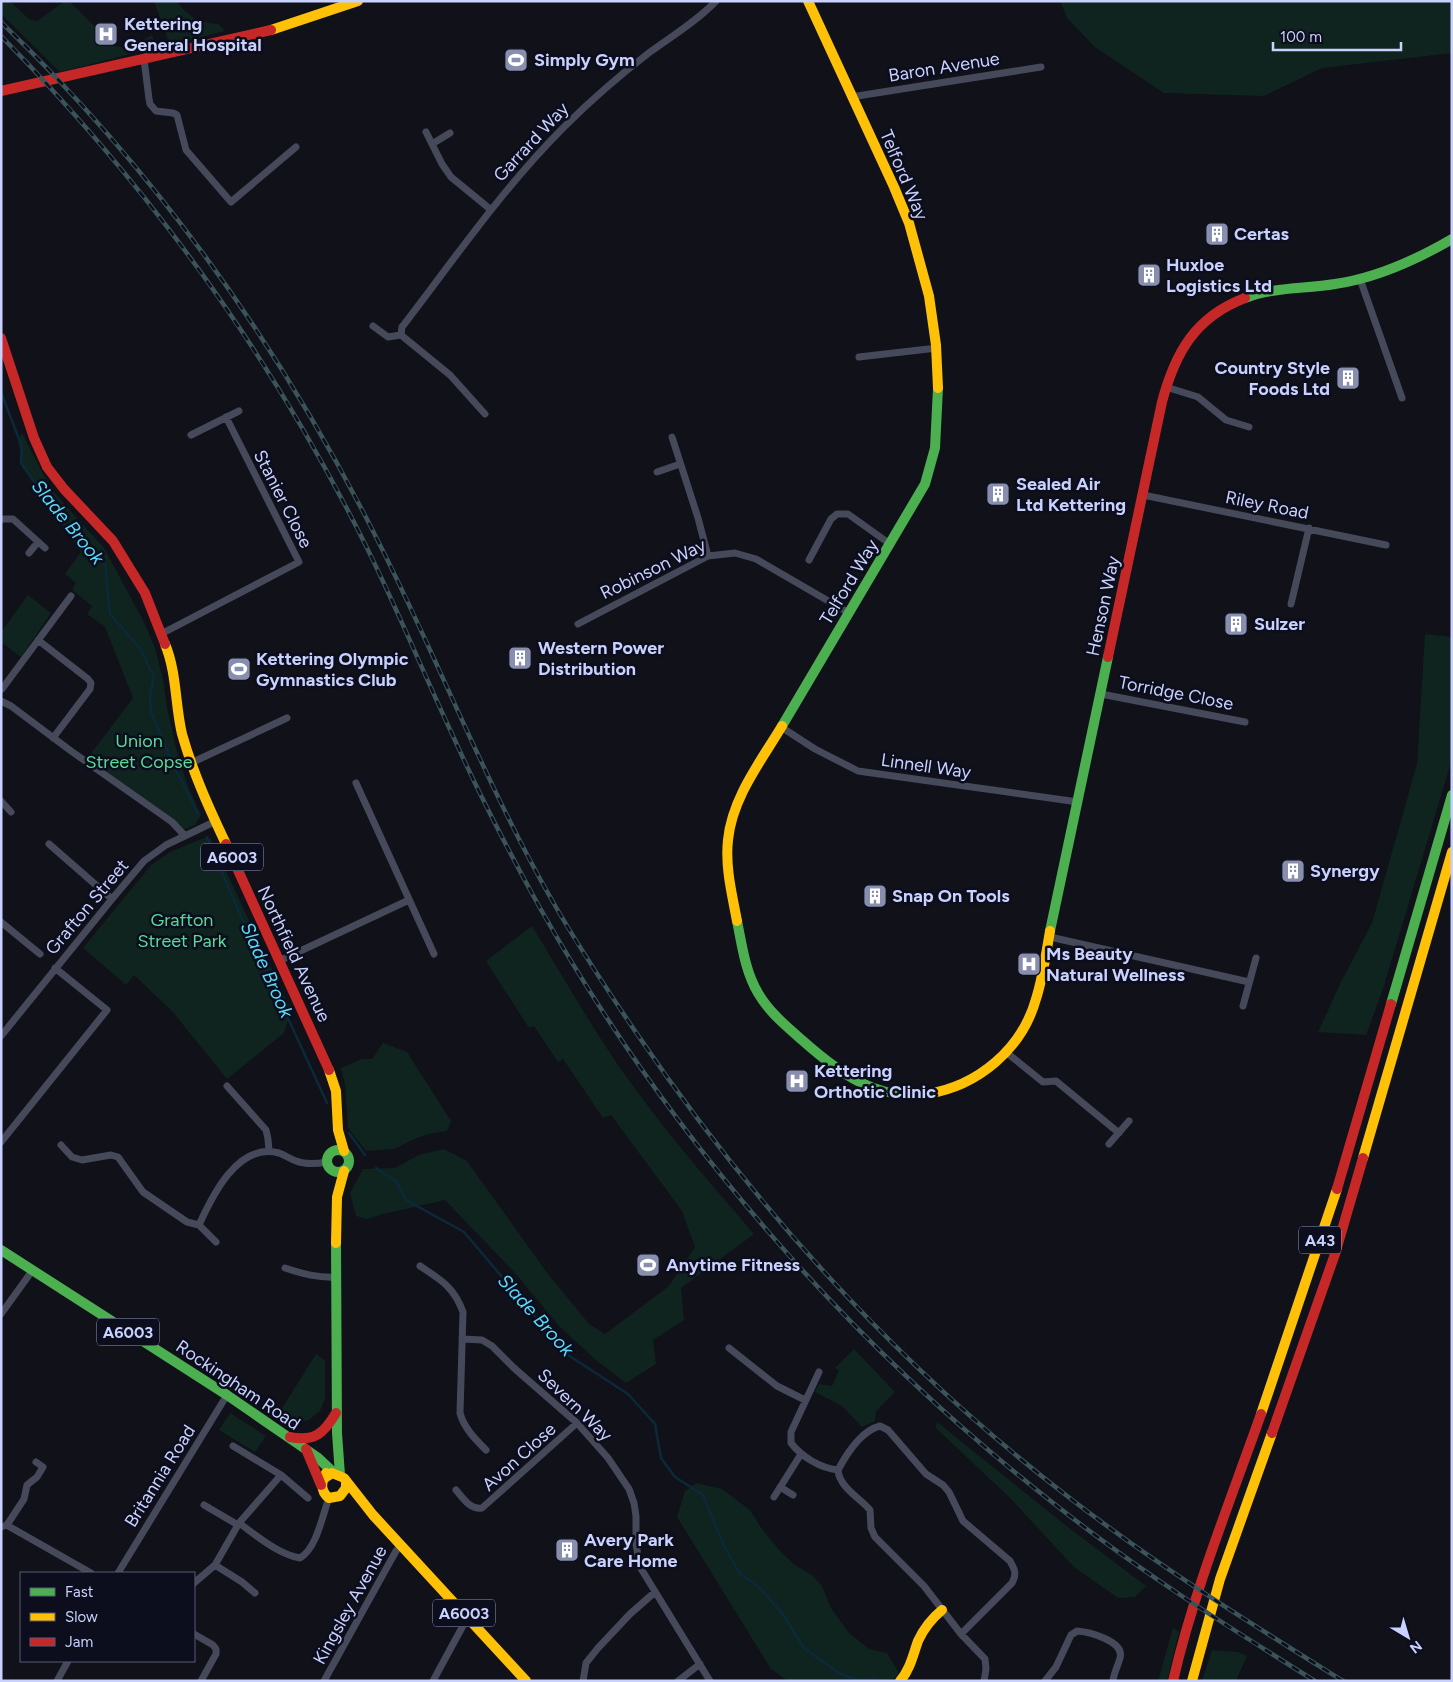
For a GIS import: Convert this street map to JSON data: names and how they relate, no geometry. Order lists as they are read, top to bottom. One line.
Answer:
{"streets":{"main road":["Telford Way","Henson Way","A6003","Northfield Avenue","A43","Rockingham Road"],"street":["Baron Avenue","Garrard Way","Stanier Close","Riley Road","Robinson Way","Torridge Close","Linnell Way","Grafton Street","Severn Way","Avon Close","Britannia Road","Kingsley Avenue"]},"crossings":[["Baron Avenue","Telford Way"],["Telford Way","Robinson Way"],["Telford Way","Henson Way"],["Telford Way","Linnell Way"],["Stanier Close","Northfield Avenue"],["Riley Road","Henson Way"],["Henson Way","Torridge Close"],["Henson Way","Linnell Way"],["Grafton Street","Northfield Avenue"],["Rockingham Road","Britannia Road"],["Rockingham Road","Kingsley Avenue"],["Severn Way","Avon Close"]],"water":["Slade Brook"],"parks":["Union Street Copse","Grafton Street Park"],"places":{"hospital":["Kettering General Hospital","Ms Beauty Natural Wellness","Kettering Orthotic Clinic"],"sports":["Simply Gym","Kettering Olympic Gymnastics Club","Anytime Fitness"],"building":["Certas","Huxloe Logistics Ltd","Country Style Foods Ltd","Sealed Air Ltd Kettering","Sulzer","Western Power Distribution","Synergy","Snap On Tools","Avery Park Care Home"]},"legend":["Fast","Slow","Jam"],"scale_bar":"100 m","north":"bottom right"}
